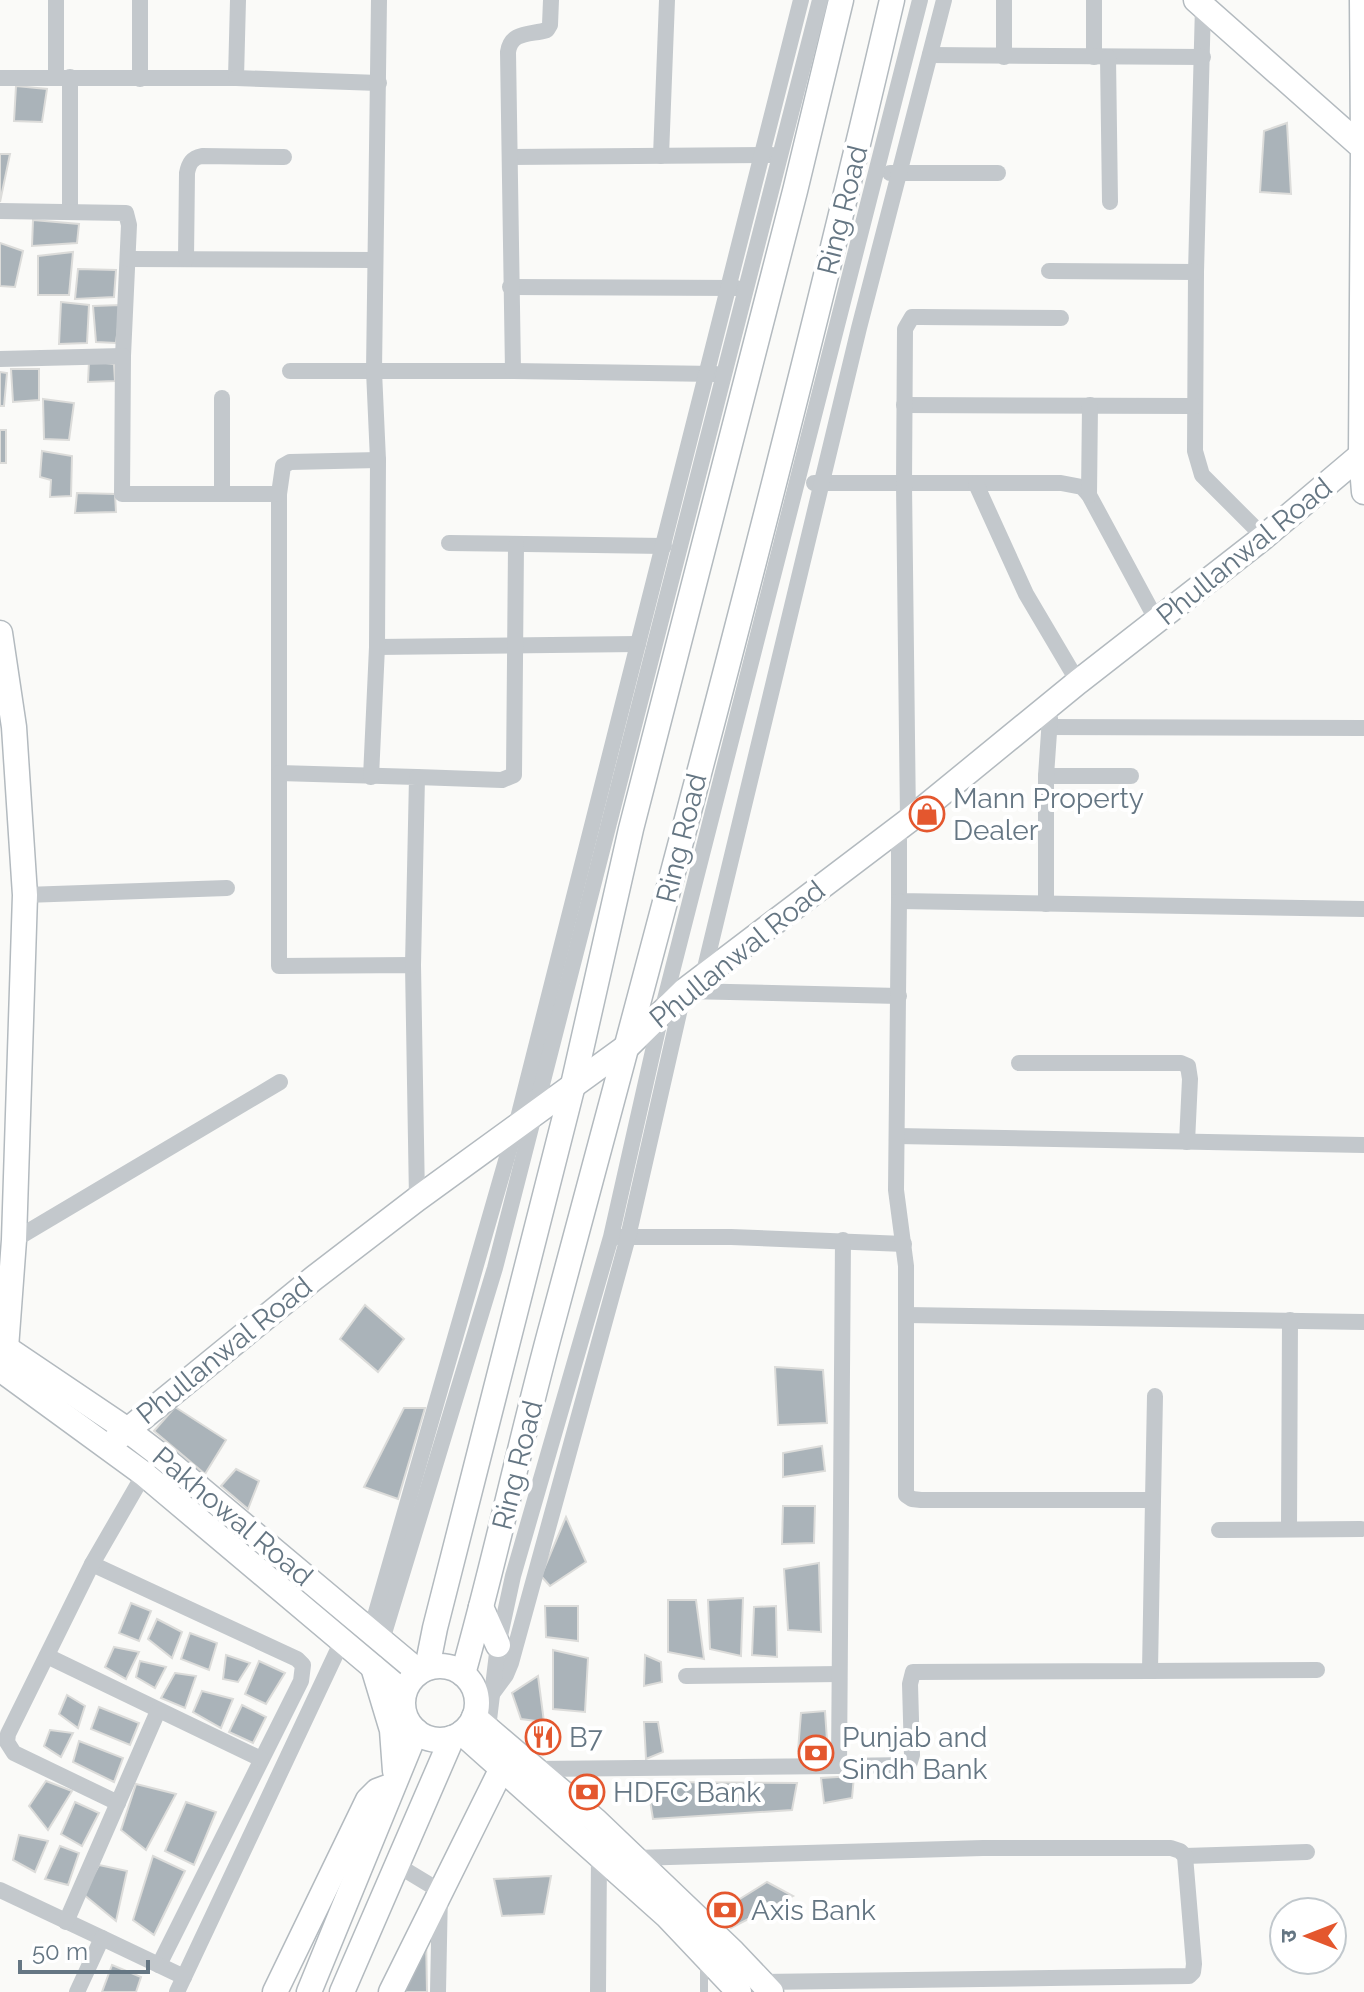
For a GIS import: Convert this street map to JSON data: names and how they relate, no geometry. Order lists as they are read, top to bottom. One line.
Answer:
{"streets":{"street":["Ring Road","Phullanwal Road","Pakhowal Road"]},"crossings":[["Ring Road","Phullanwal Road"],["Ring Road","Pakhowal Road"],["Phullanwal Road","Pakhowal Road"]],"places":{"shop":["Mann Property Dealer"],"restaurant":["B7"],"bank":["Punjab and Sindh Bank","HDFC Bank","Axis Bank"]},"scale_bar":"50 m","north":"left"}
